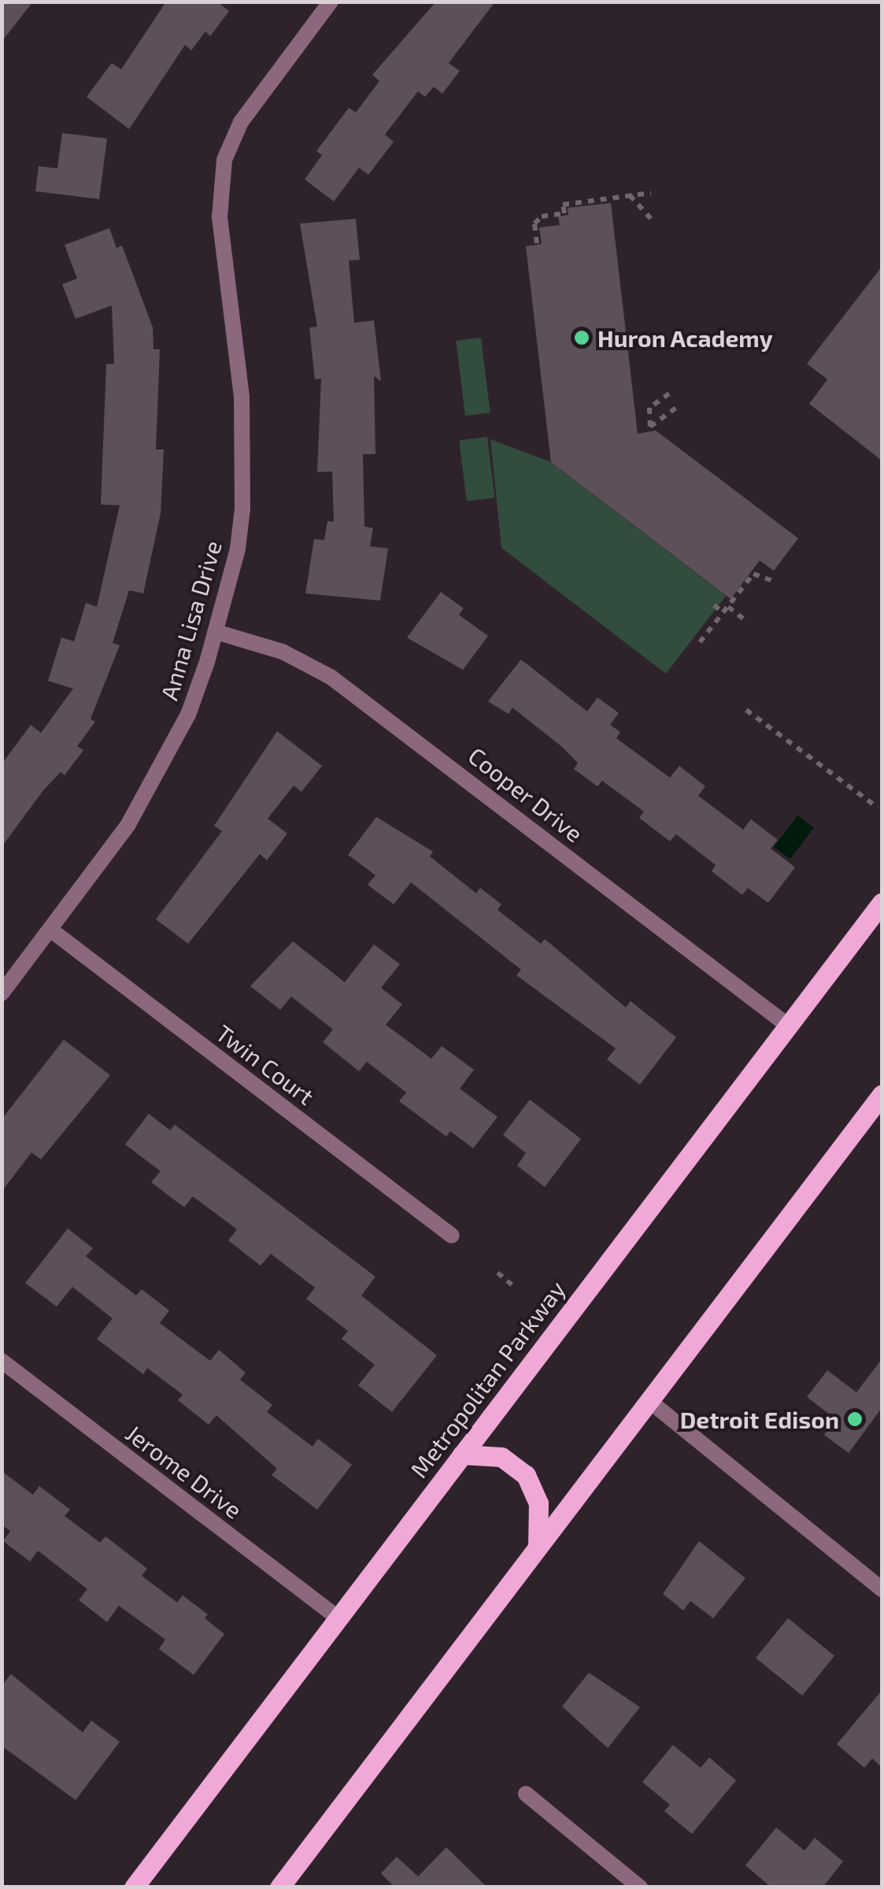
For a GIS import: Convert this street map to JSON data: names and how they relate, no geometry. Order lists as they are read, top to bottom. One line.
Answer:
{"streets":{"main road":["Metropolitan Parkway"],"street":["Anna Lisa Drive","Cooper Drive","Twin Court","Jerome Drive"]},"crossings":[["Anna Lisa Drive","Cooper Drive"],["Anna Lisa Drive","Twin Court"],["Cooper Drive","Metropolitan Parkway"],["Metropolitan Parkway","Jerome Drive"]],"places":["Huron Academy","Detroit Edison"]}
